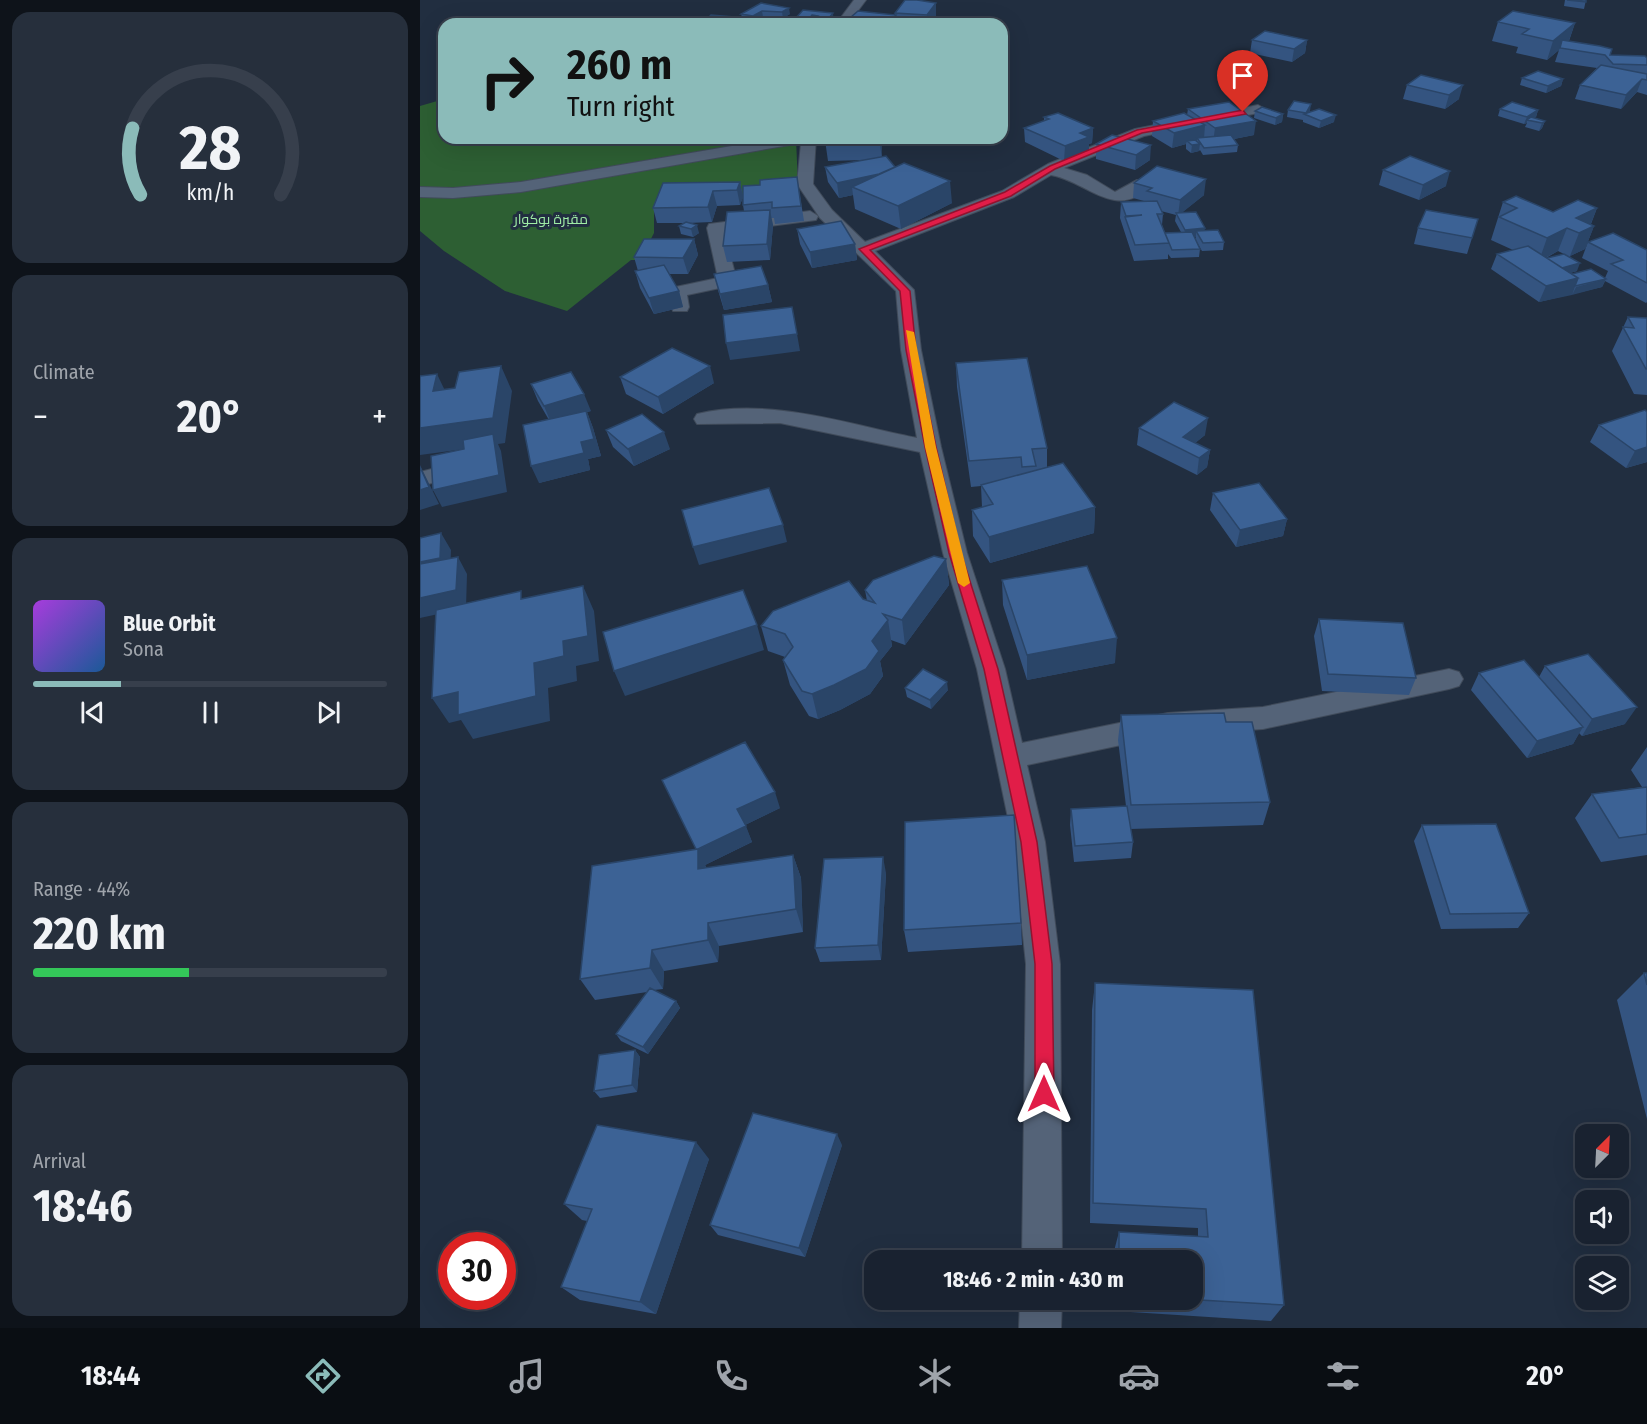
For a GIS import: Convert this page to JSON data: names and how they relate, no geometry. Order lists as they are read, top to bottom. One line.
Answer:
{"parks":["مقبرة بوكوار"],"north":"top right","page":{"turn":["260 m","Turn right"],"tile":["Climate",["Range · 44%","220 km"],["Arrival","18:46"]],"heat":["−","20°","+"],"song":["Blue Orbit","Sona"],"limit":"30","trip":"18:46 · 2 min · 430 m","tabs":["18:44","20°"],"gauge":["28","km/h"]}}
